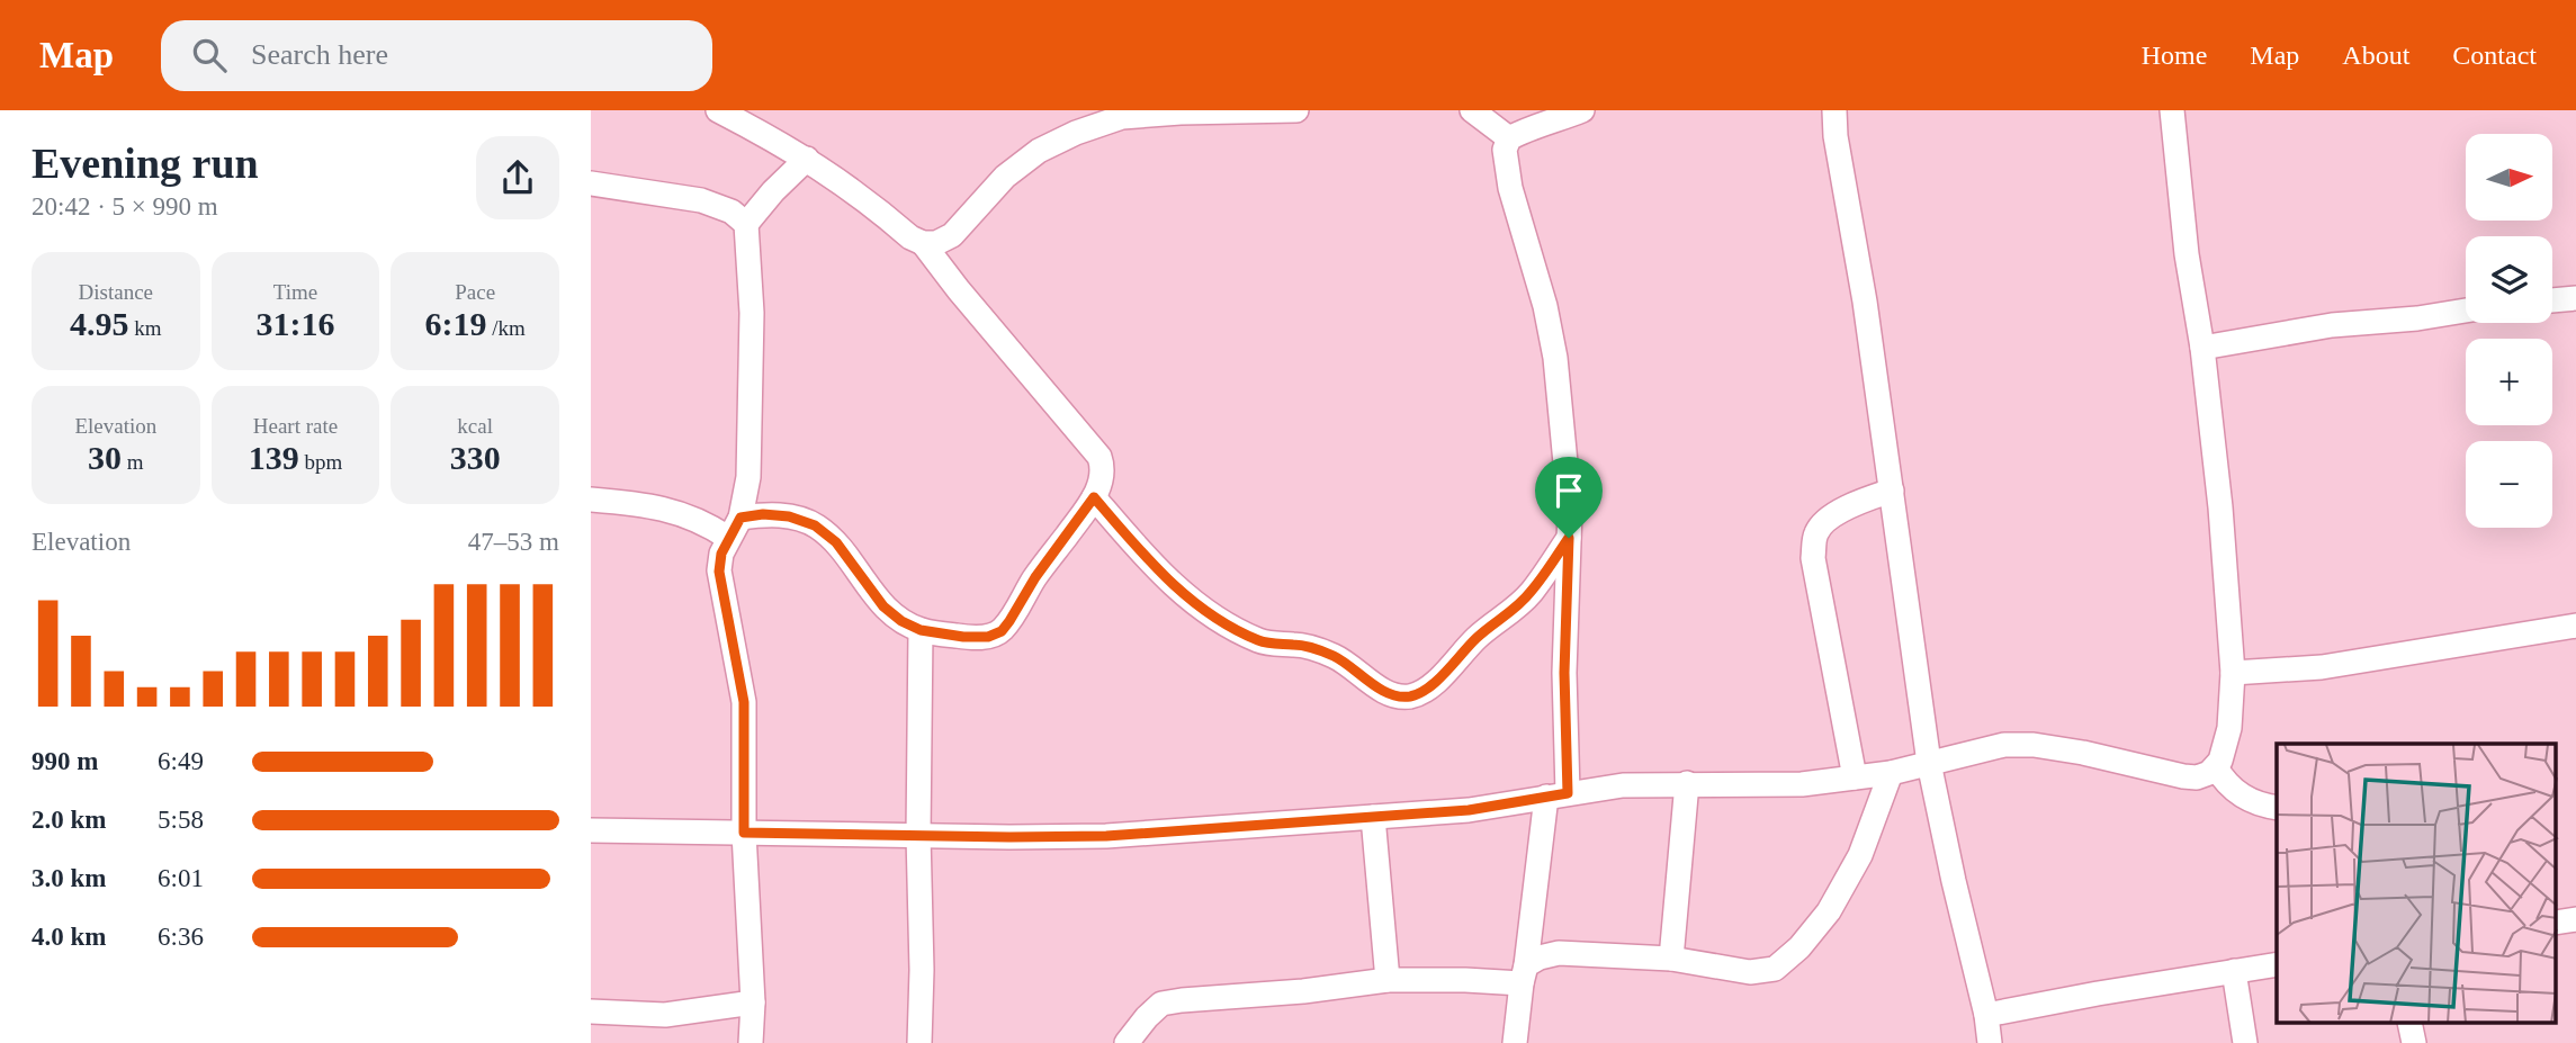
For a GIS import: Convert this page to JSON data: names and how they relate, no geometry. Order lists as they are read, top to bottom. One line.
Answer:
{"north":"right","page":{"header":"Map","search":"Search here","nav":["Home","Map","About","Contact"],"heading":["Evening run","20:42 · 5 × 990 m"],"map_buttons":["+","−"],"stats":[["Distance","4.95 km"],["Time","31:16"],["Pace","6:19 /km"],["Elevation","30 m"],["Heart rate","139 bpm"],["kcal","330"]],"chart":["Elevation","47–53 m"],"list":[{"name":"990 m","note":"6:49"},{"name":"2.0 km","note":"5:58"},{"name":"3.0 km","note":"6:01"},{"name":"4.0 km","note":"6:36"}]}}
